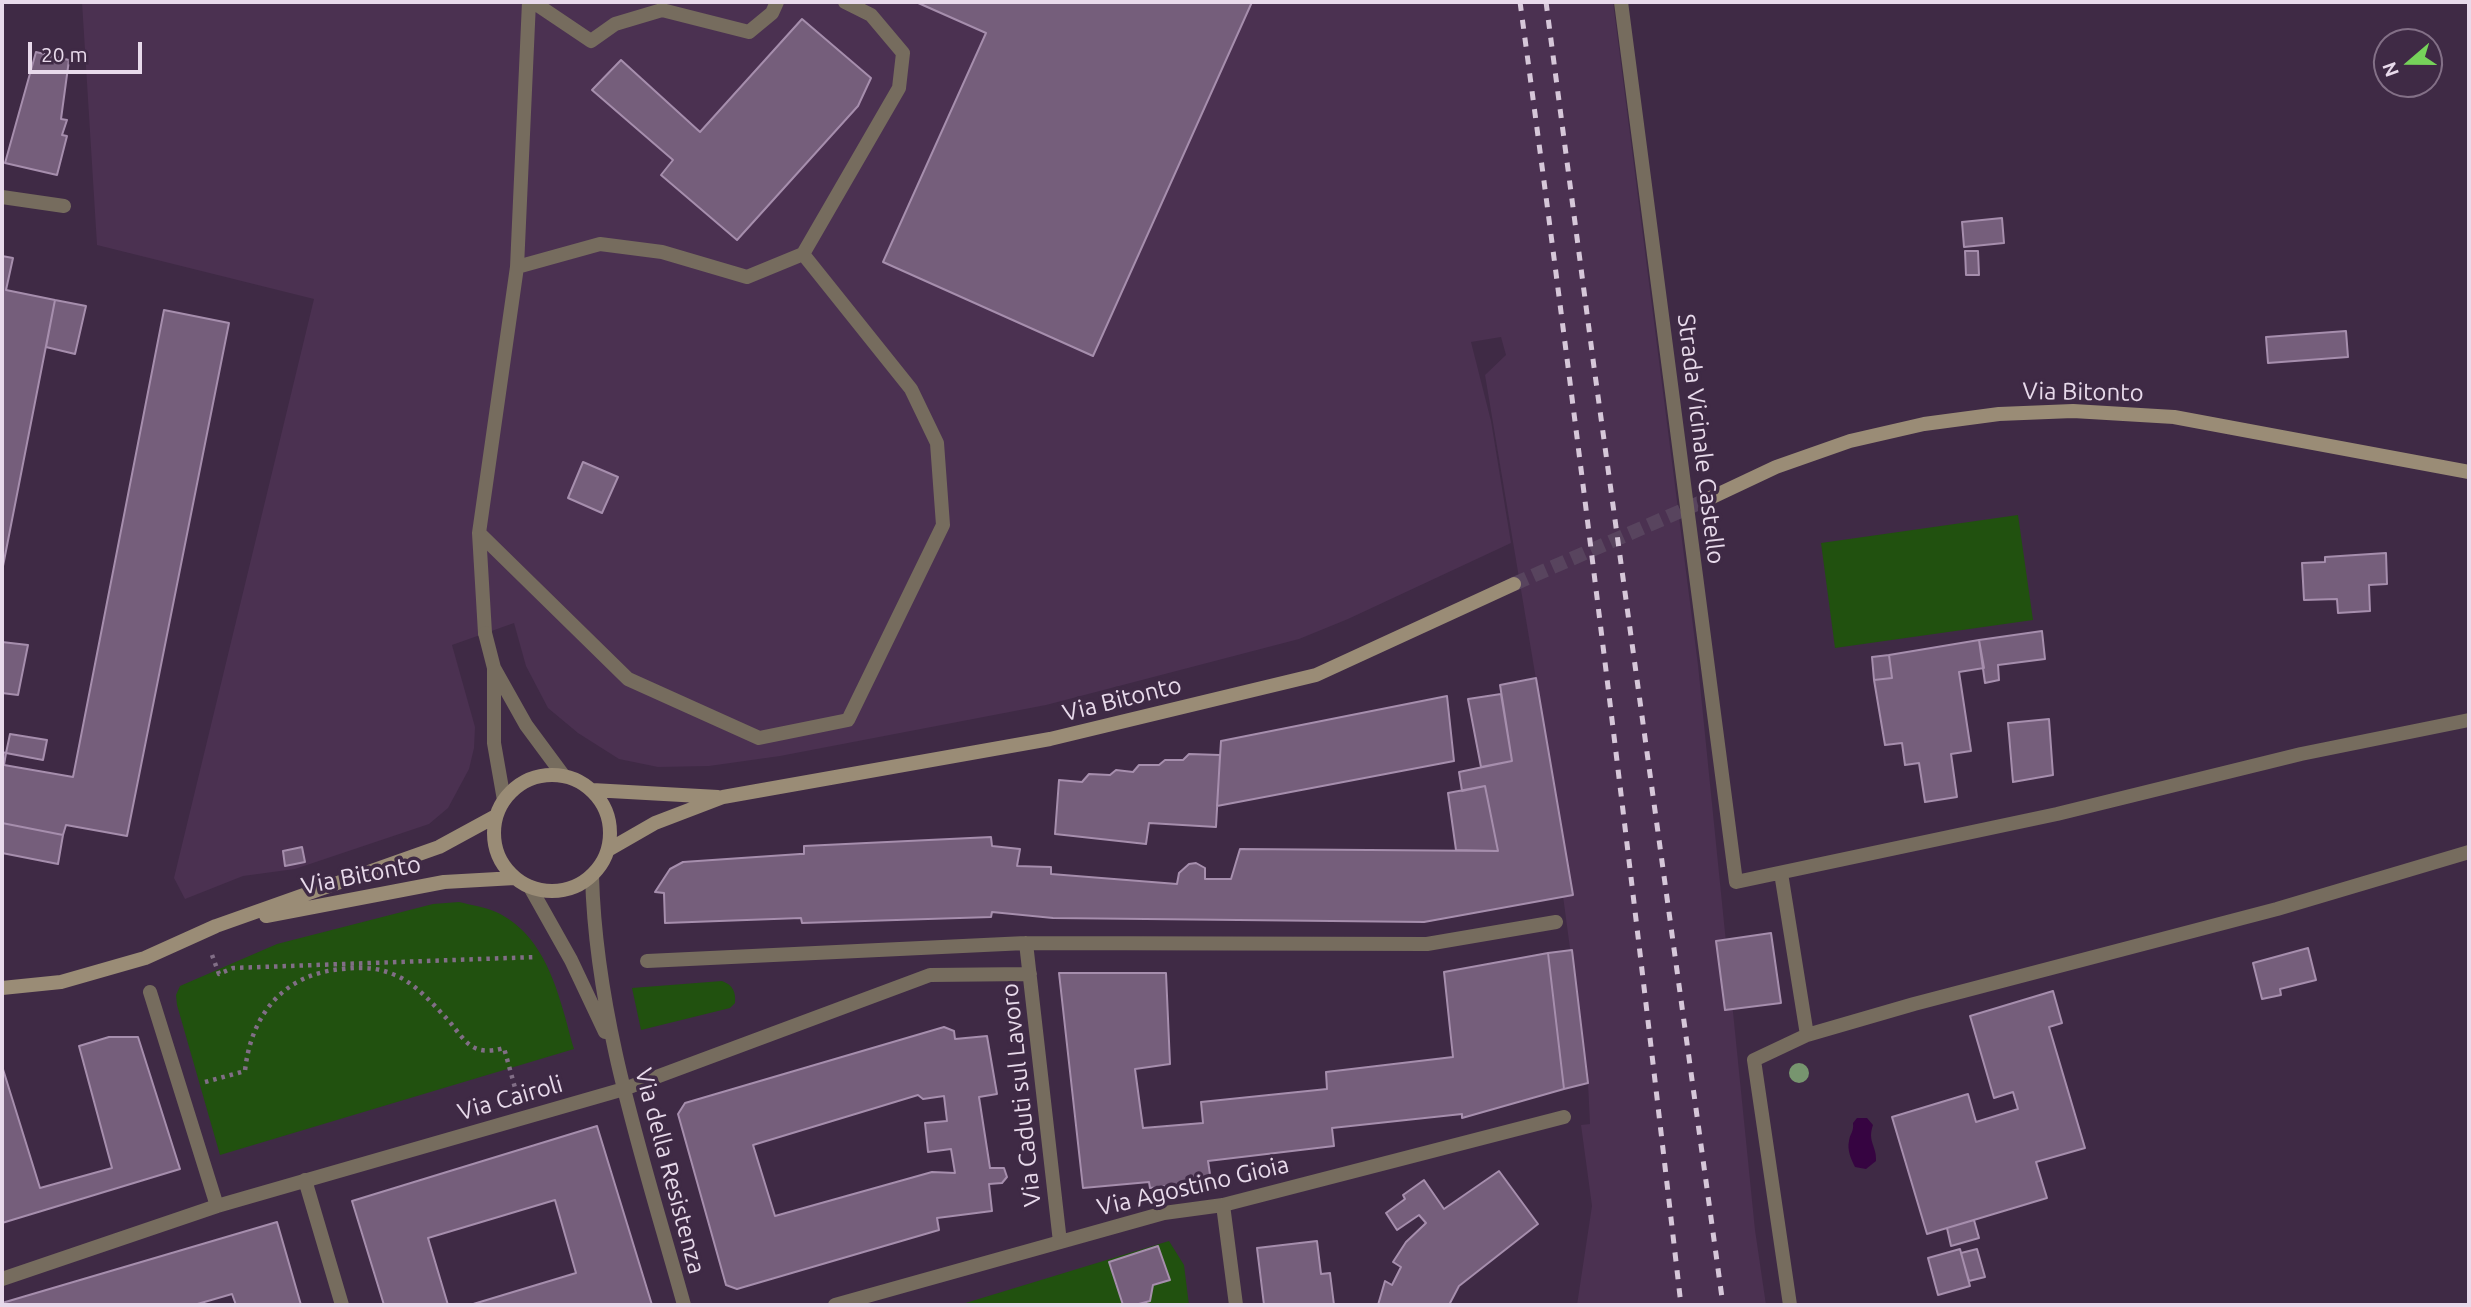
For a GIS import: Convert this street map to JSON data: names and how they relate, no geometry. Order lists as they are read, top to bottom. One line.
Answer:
{"streets":{"main road":["Via Bitonto"],"street":["Strada Vicinale Castello","Via Caduti sul Lavoro","Via Cairoli","Via della Resistenza","Via Agostino Gioia"]},"crossings":[["Via Bitonto","Via della Resistenza"],["Via Caduti sul Lavoro","Via Cairoli"],["Via Caduti sul Lavoro","Via Agostino Gioia"],["Via Cairoli","Via della Resistenza"]],"scale_bar":"20 m","north":"left"}
